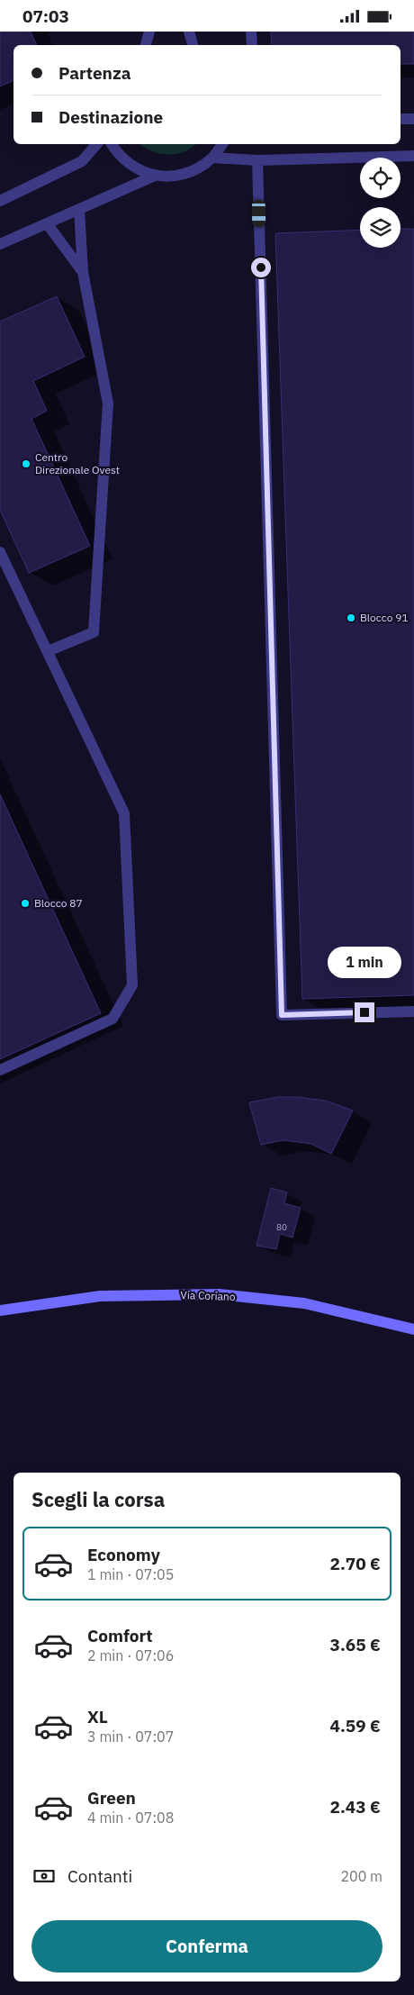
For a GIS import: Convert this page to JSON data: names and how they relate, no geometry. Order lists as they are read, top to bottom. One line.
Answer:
{"streets":{"main road":["Via Coriano"]},"places":["Centro Direzionale Ovest","Blocco 91","Blocco 87"],"house_numbers":["80"],"page":{"status":"07:03","banner":["Partenza","Destinazione"],"bubble":"1 min","heading":"Scegli la corsa","list":[{"name":"Economy","note":"1 min · 07:05","value":"2.70 €"},{"name":"Comfort","note":"2 min · 07:06","value":"3.65 €"},{"name":"XL","note":"3 min · 07:07","value":"4.59 €"},{"name":"Green","note":"4 min · 07:08","value":"2.43 €"}],"pay":["Contanti","200 m"],"buttons":"Conferma"}}
